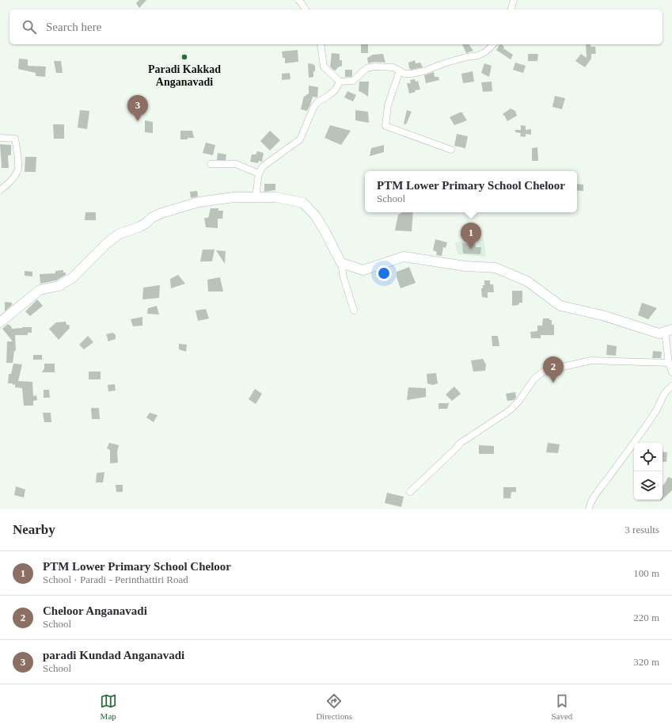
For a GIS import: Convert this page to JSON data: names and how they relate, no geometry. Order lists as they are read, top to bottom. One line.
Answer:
{"places":["Paradi Kakkad Anganavadi"],"page":{"search":"Search here","pins":["3","1","2"],"popup":["PTM Lower Primary School Cheloor","School"],"heading":["Nearby","3 results"],"list":[{"mark":"1","name":"PTM Lower Primary School Cheloor","note":"School · Paradi - Perinthattiri Road","value":"100 m"},{"mark":"2","name":"Cheloor Anganavadi","note":"School","value":"220 m"},{"mark":"3","name":"paradi Kundad Anganavadi","note":"School","value":"320 m"}],"nav":["Map","Directions","Saved"]}}
